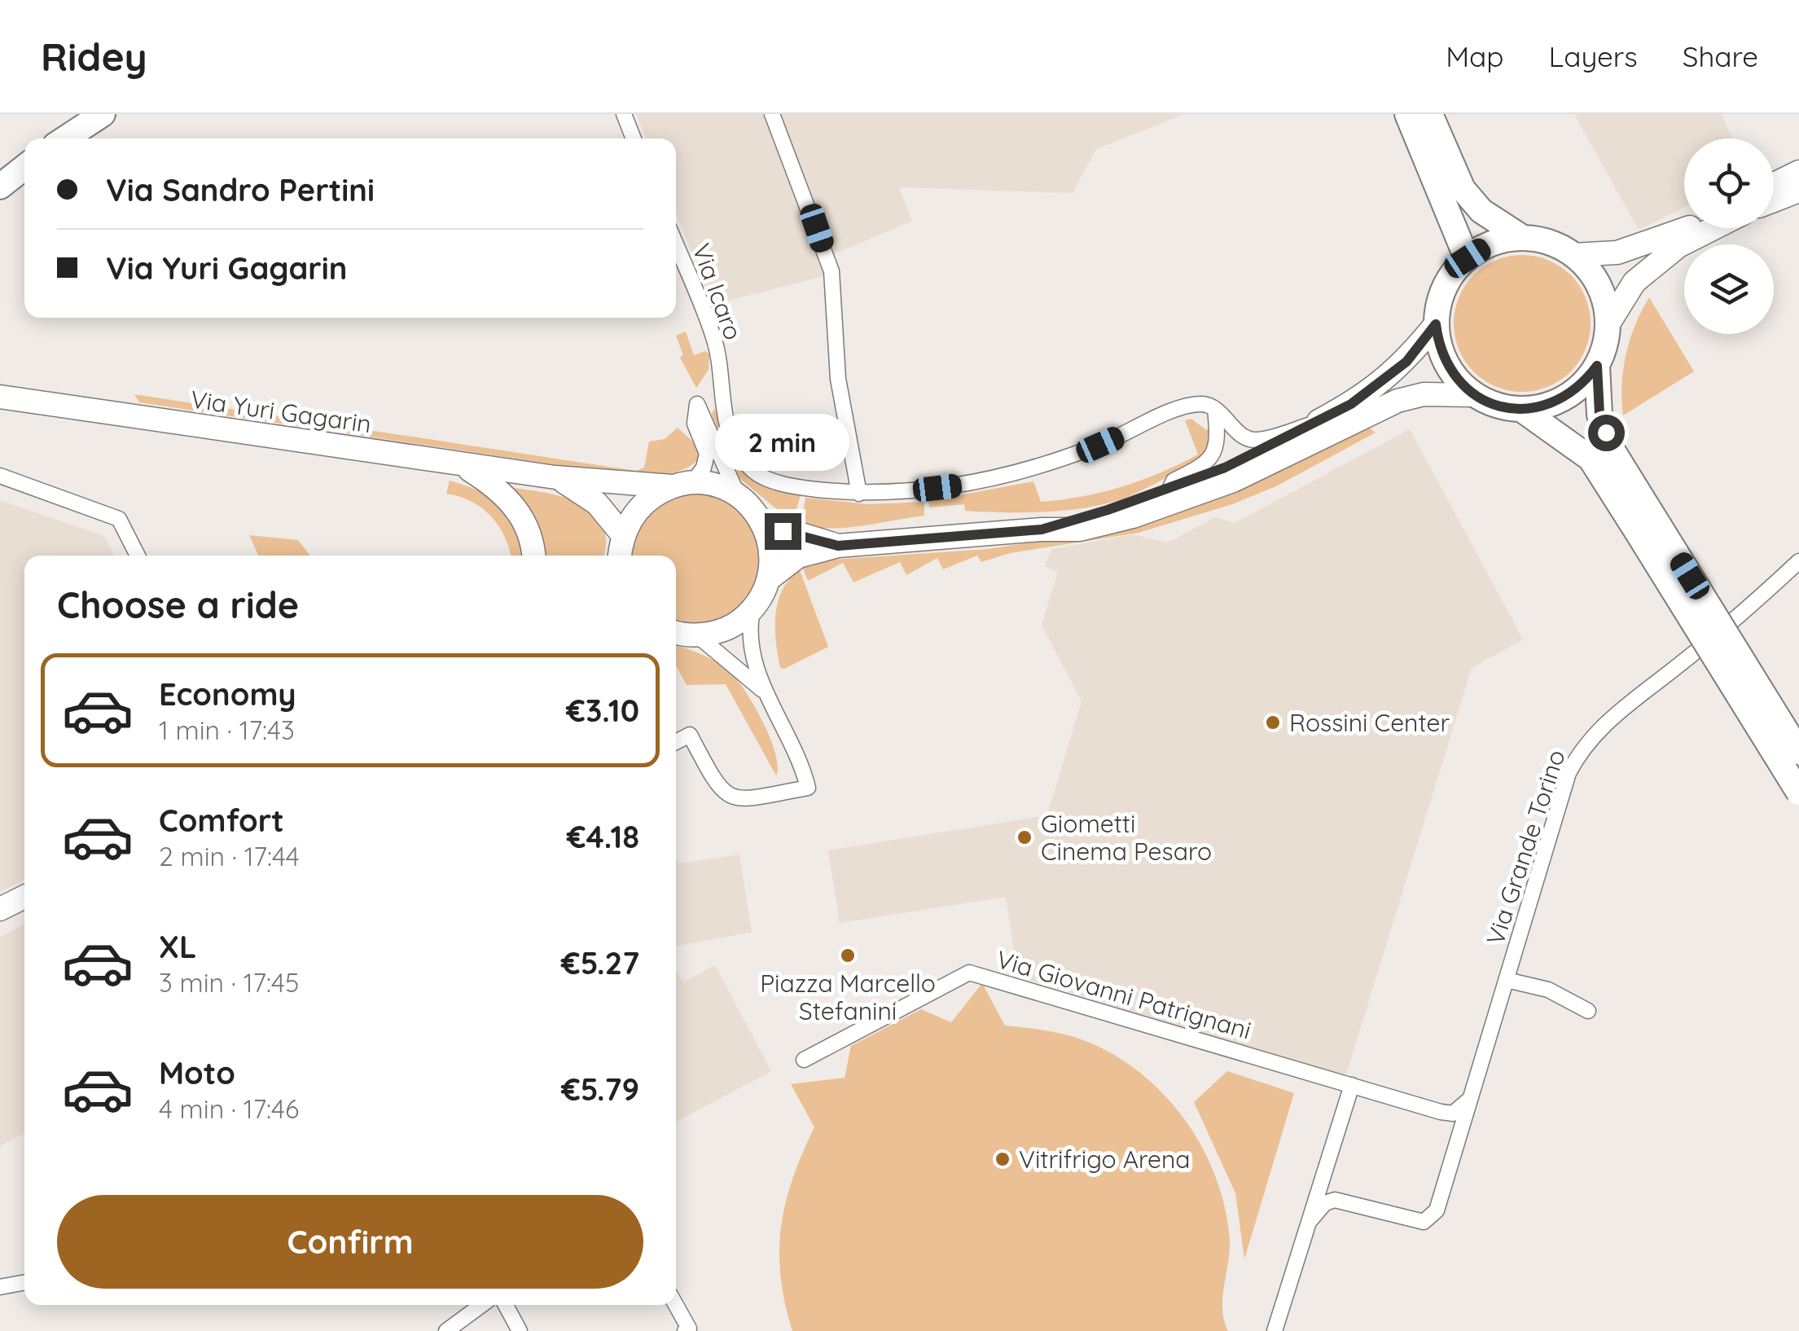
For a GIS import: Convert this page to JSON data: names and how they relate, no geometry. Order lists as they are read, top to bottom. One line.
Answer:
{"streets":{"main road":["Via Yuri Gagarin"],"street":["Via Icaro","Via Grande Torino","Via Giovanni Patrignani"]},"places":["Rossini Center","Giometti Cinema Pesaro","Piazza Marcello Stefanini","Vitrifrigo Arena"],"page":{"header":"Ridey","nav":["Map","Layers","Share"],"banner":["Via Sandro Pertini","Via Yuri Gagarin"],"bubble":"2 min","heading":"Choose a ride","list":[{"name":"Economy","note":"1 min · 17:43","value":"€3.10"},{"name":"Comfort","note":"2 min · 17:44","value":"€4.18"},{"name":"XL","note":"3 min · 17:45","value":"€5.27"},{"name":"Moto","note":"4 min · 17:46","value":"€5.79"}],"buttons":"Confirm"}}
